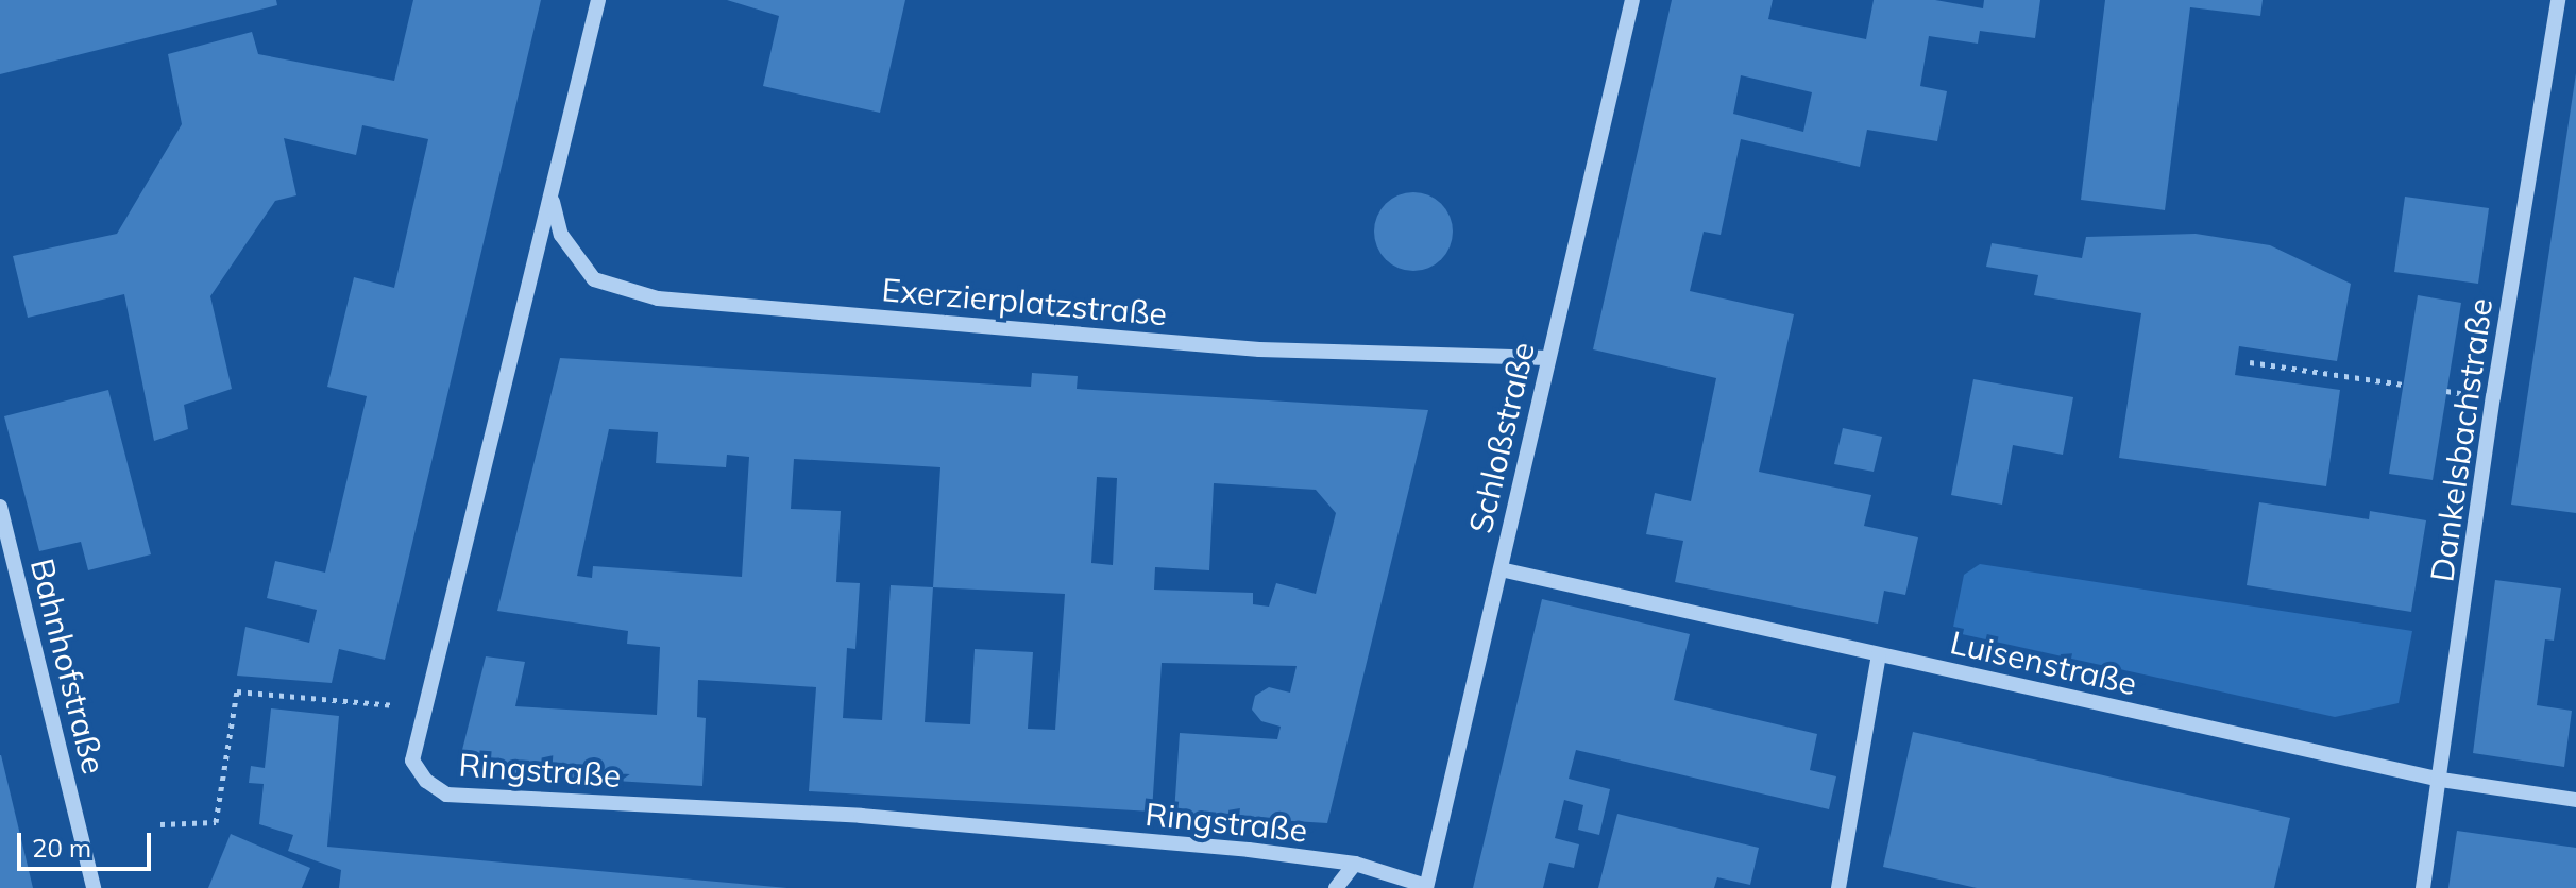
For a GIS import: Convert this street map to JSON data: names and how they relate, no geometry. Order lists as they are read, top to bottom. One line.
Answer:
{"streets":{"street":["Exerzierplatzstraße","Schloßstraße","Dankelsbachstraße","Luisenstraße","Bahnhofstraße","Ringstraße"]},"crossings":[["Exerzierplatzstraße","Schloßstraße"],["Exerzierplatzstraße","Ringstraße"],["Schloßstraße","Luisenstraße"],["Schloßstraße","Ringstraße"],["Dankelsbachstraße","Luisenstraße"]],"scale_bar":"20 m"}
